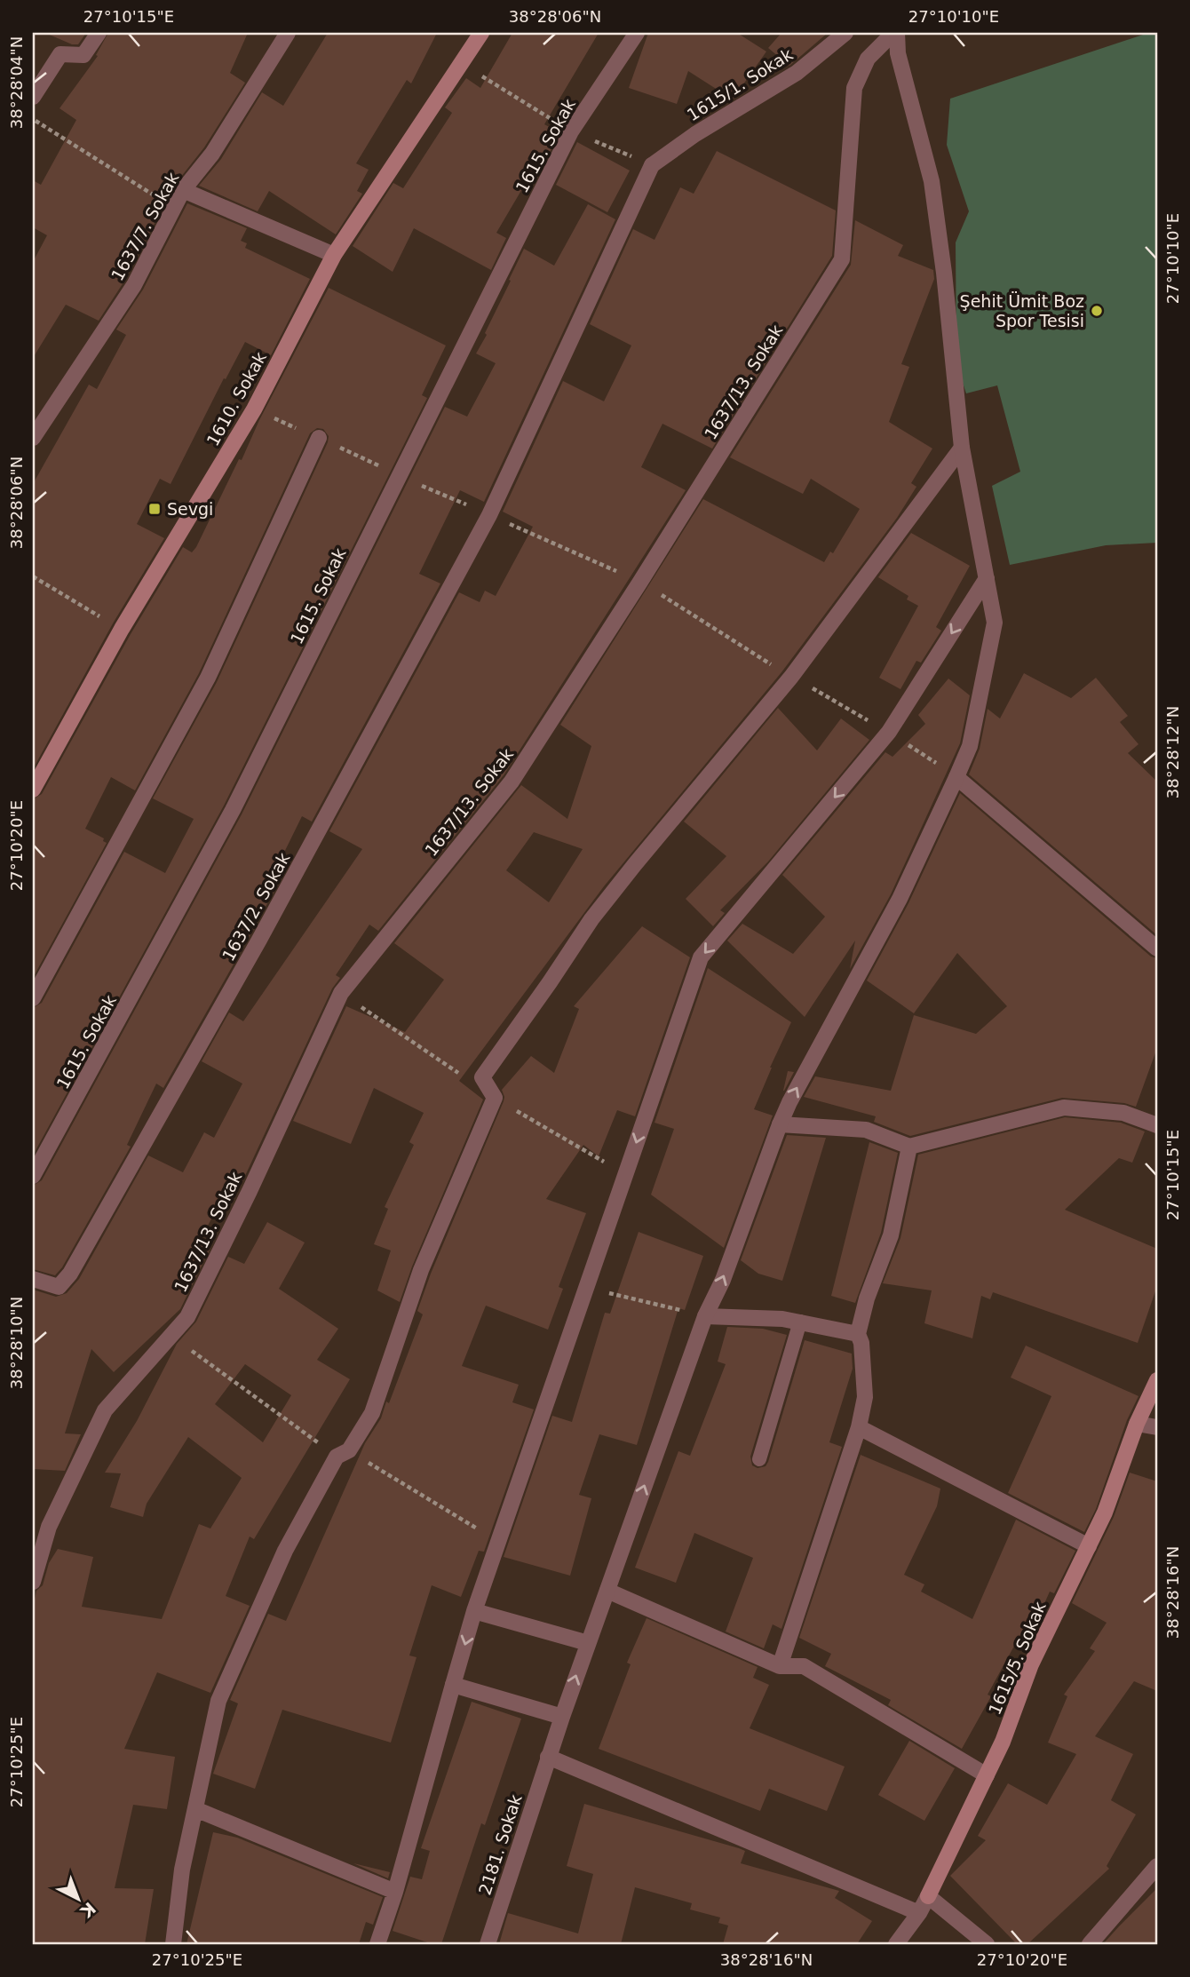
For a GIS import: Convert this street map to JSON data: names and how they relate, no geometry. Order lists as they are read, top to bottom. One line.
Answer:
{"streets":{"main road":["1610. Sokak","1615/5. Sokak"],"street":["1615/1. Sokak","1615. Sokak","1637/7. Sokak","1637/13. Sokak","1637/2. Sokak","2181. Sokak"]},"crossings":[["1637/13. Sokak","2181. Sokak"]],"places":{"other":["Şehit Ümit Boz Spor Tesisi"],"transit":["Sevgi"]},"north":"bottom right","coordinates":["27°10'15\"E","38°28'06\"N","27°10'10\"E","38°28'04\"N","38°28'12\"N","27°10'20\"E","38°28'10\"N","38°28'16\"N","27°10'25\"E"]}
